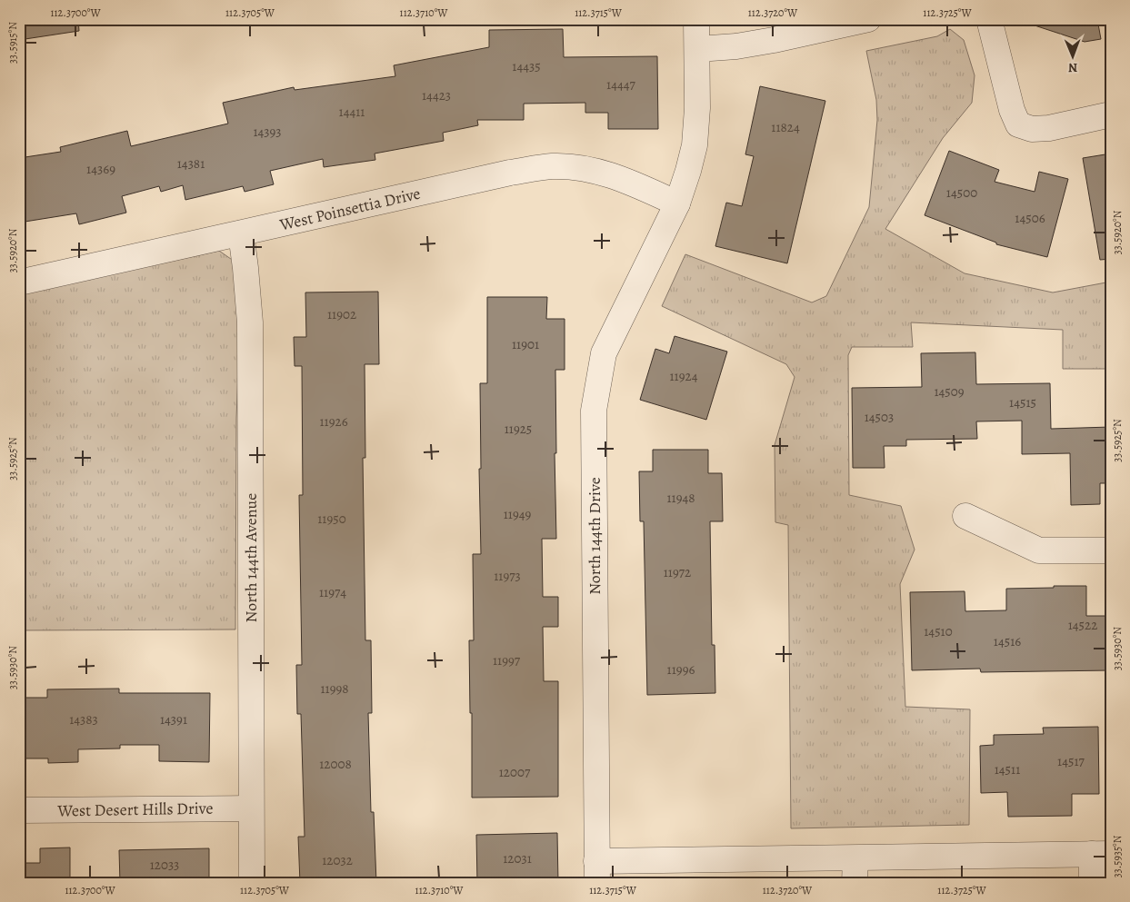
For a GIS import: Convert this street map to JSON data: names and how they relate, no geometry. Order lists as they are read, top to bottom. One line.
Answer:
{"streets":{"street":["West Poinsettia Drive","North 144th Drive","North 144th Avenue","West Desert Hills Drive"]},"crossings":[["West Poinsettia Drive","North 144th Drive"],["West Poinsettia Drive","North 144th Avenue"],["North 144th Avenue","West Desert Hills Drive"]],"house_numbers":["14435","14447","14423","14411","11824","14393","14381","14369","14500","14506","11902","11901","11924","14509","14515","14503","11926","11925","11948","11949","11950","11972","11973","11974","14522","14510","14516","11997","11996","11998","14383","14391","14517","12008","14511","12007","12031","12032","12033"],"north":"bottom","coordinates":["112.3700°W","112.3705°W","112.3710°W","112.3715°W","112.3720°W","112.3725°W","33.5915°N","33.5920°N","33.5925°N","33.5930°N","33.5935°N"]}
